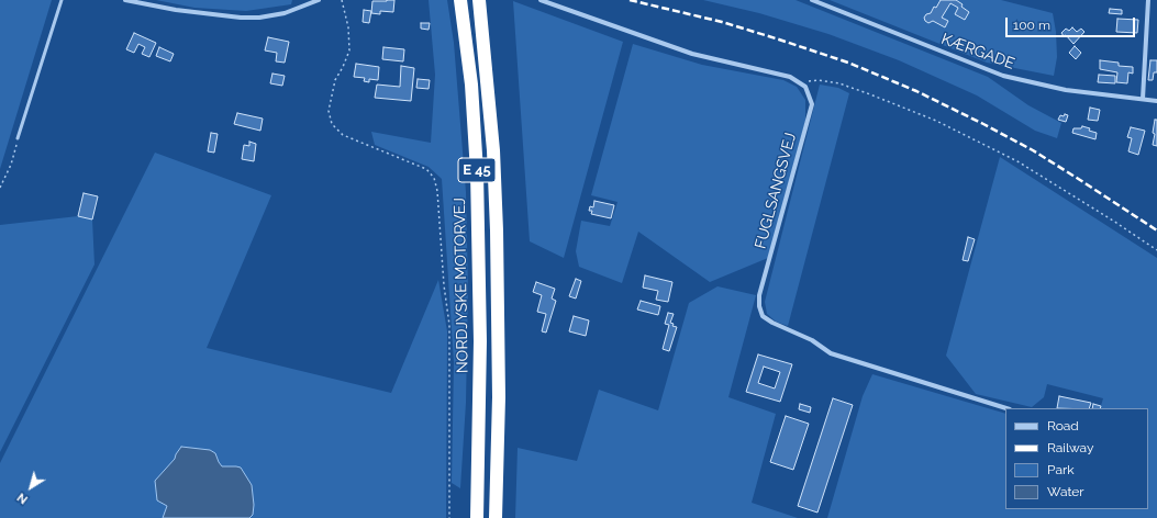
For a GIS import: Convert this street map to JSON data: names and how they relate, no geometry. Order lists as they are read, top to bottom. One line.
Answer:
{"streets":{"highway":["E 45","NORDJYSKE MOTORVEJ"],"street":["KÆRGADE","FUGLSANGSVEJ"]},"legend":["Road","Railway","Park","Water"],"scale_bar":"100 m","north":"bottom left"}
